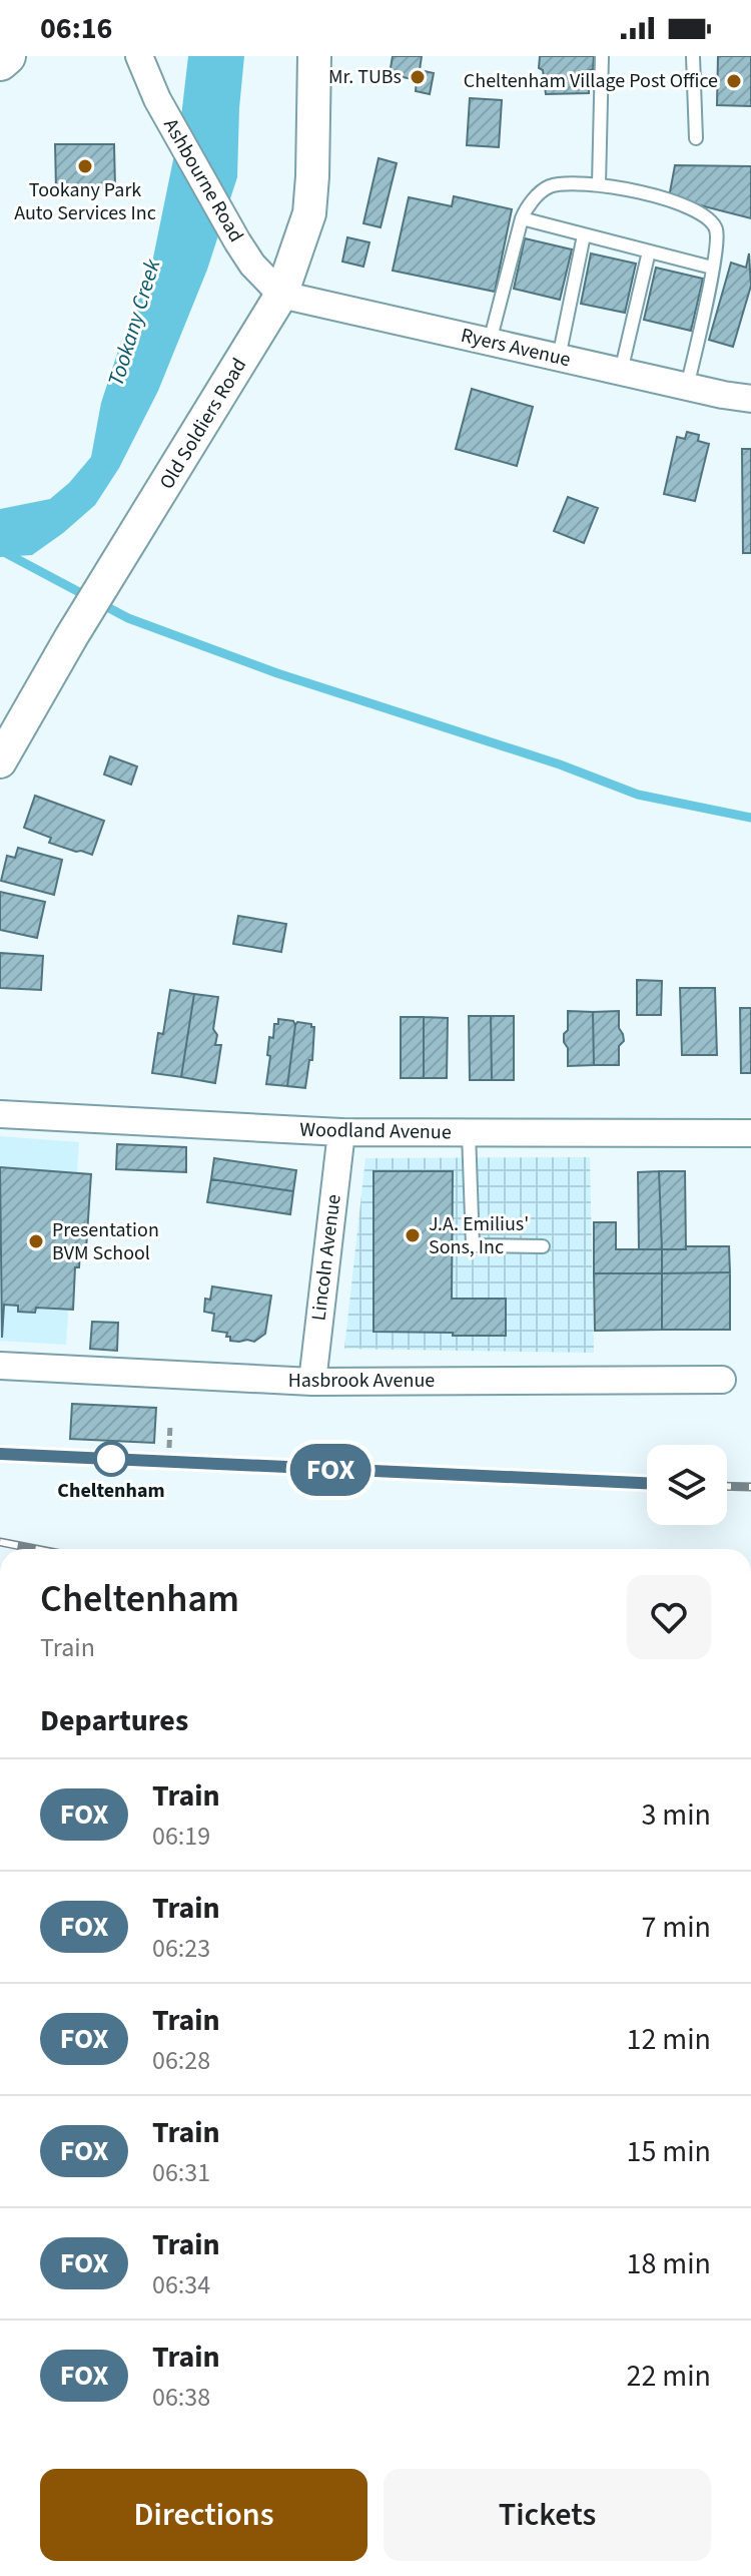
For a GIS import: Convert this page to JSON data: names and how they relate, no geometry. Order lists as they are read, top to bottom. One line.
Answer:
{"streets":{"street":["Ashbourne Road","Ryers Avenue","Old Soldiers Road","Woodland Avenue","Lincoln Avenue","Hasbrook Avenue"]},"crossings":[["Ashbourne Road","Ryers Avenue"],["Ashbourne Road","Old Soldiers Road"],["Ryers Avenue","Old Soldiers Road"],["Woodland Avenue","Lincoln Avenue"],["Lincoln Avenue","Hasbrook Avenue"]],"water":["Tookany Creek"],"places":["Mr. TUBs","Cheltenham Village Post Office","Tookany Park Auto Services Inc","J.A. Emilius' Sons, Inc","Presentation BVM School","Cheltenham"],"page":{"status":"06:16","on_map":"FOX","heading":[["Cheltenham","Train"],"Departures"],"list":[{"mark":"FOX","name":"Train","note":"06:19","value":"3 min"},{"mark":"FOX","name":"Train","note":"06:23","value":"7 min"},{"mark":"FOX","name":"Train","note":"06:28","value":"12 min"},{"mark":"FOX","name":"Train","note":"06:31","value":"15 min"},{"mark":"FOX","name":"Train","note":"06:34","value":"18 min"},{"mark":"FOX","name":"Train","note":"06:38","value":"22 min"}],"buttons":["Directions","Tickets"]}}
